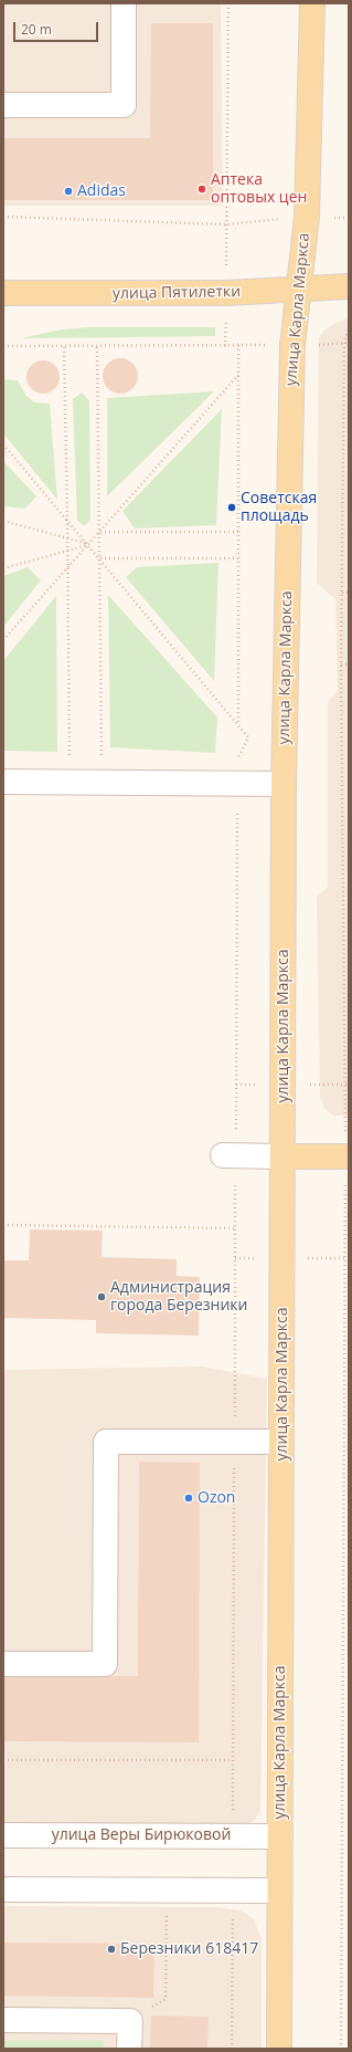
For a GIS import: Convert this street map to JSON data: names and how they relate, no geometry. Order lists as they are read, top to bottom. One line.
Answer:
{"streets":{"main road":["улица Пятилетки","улица Карла Маркса"],"street":["улица Веры Бирюковой"]},"crossings":[["улица Пятилетки","улица Карла Маркса"],["улица Карла Маркса","улица Веры Бирюковой"]],"places":["Аптека оптовых цен","Adidas","Советская площадь","Администрация города Березники","Ozon","Березники 618417"],"scale_bar":"20 m"}
